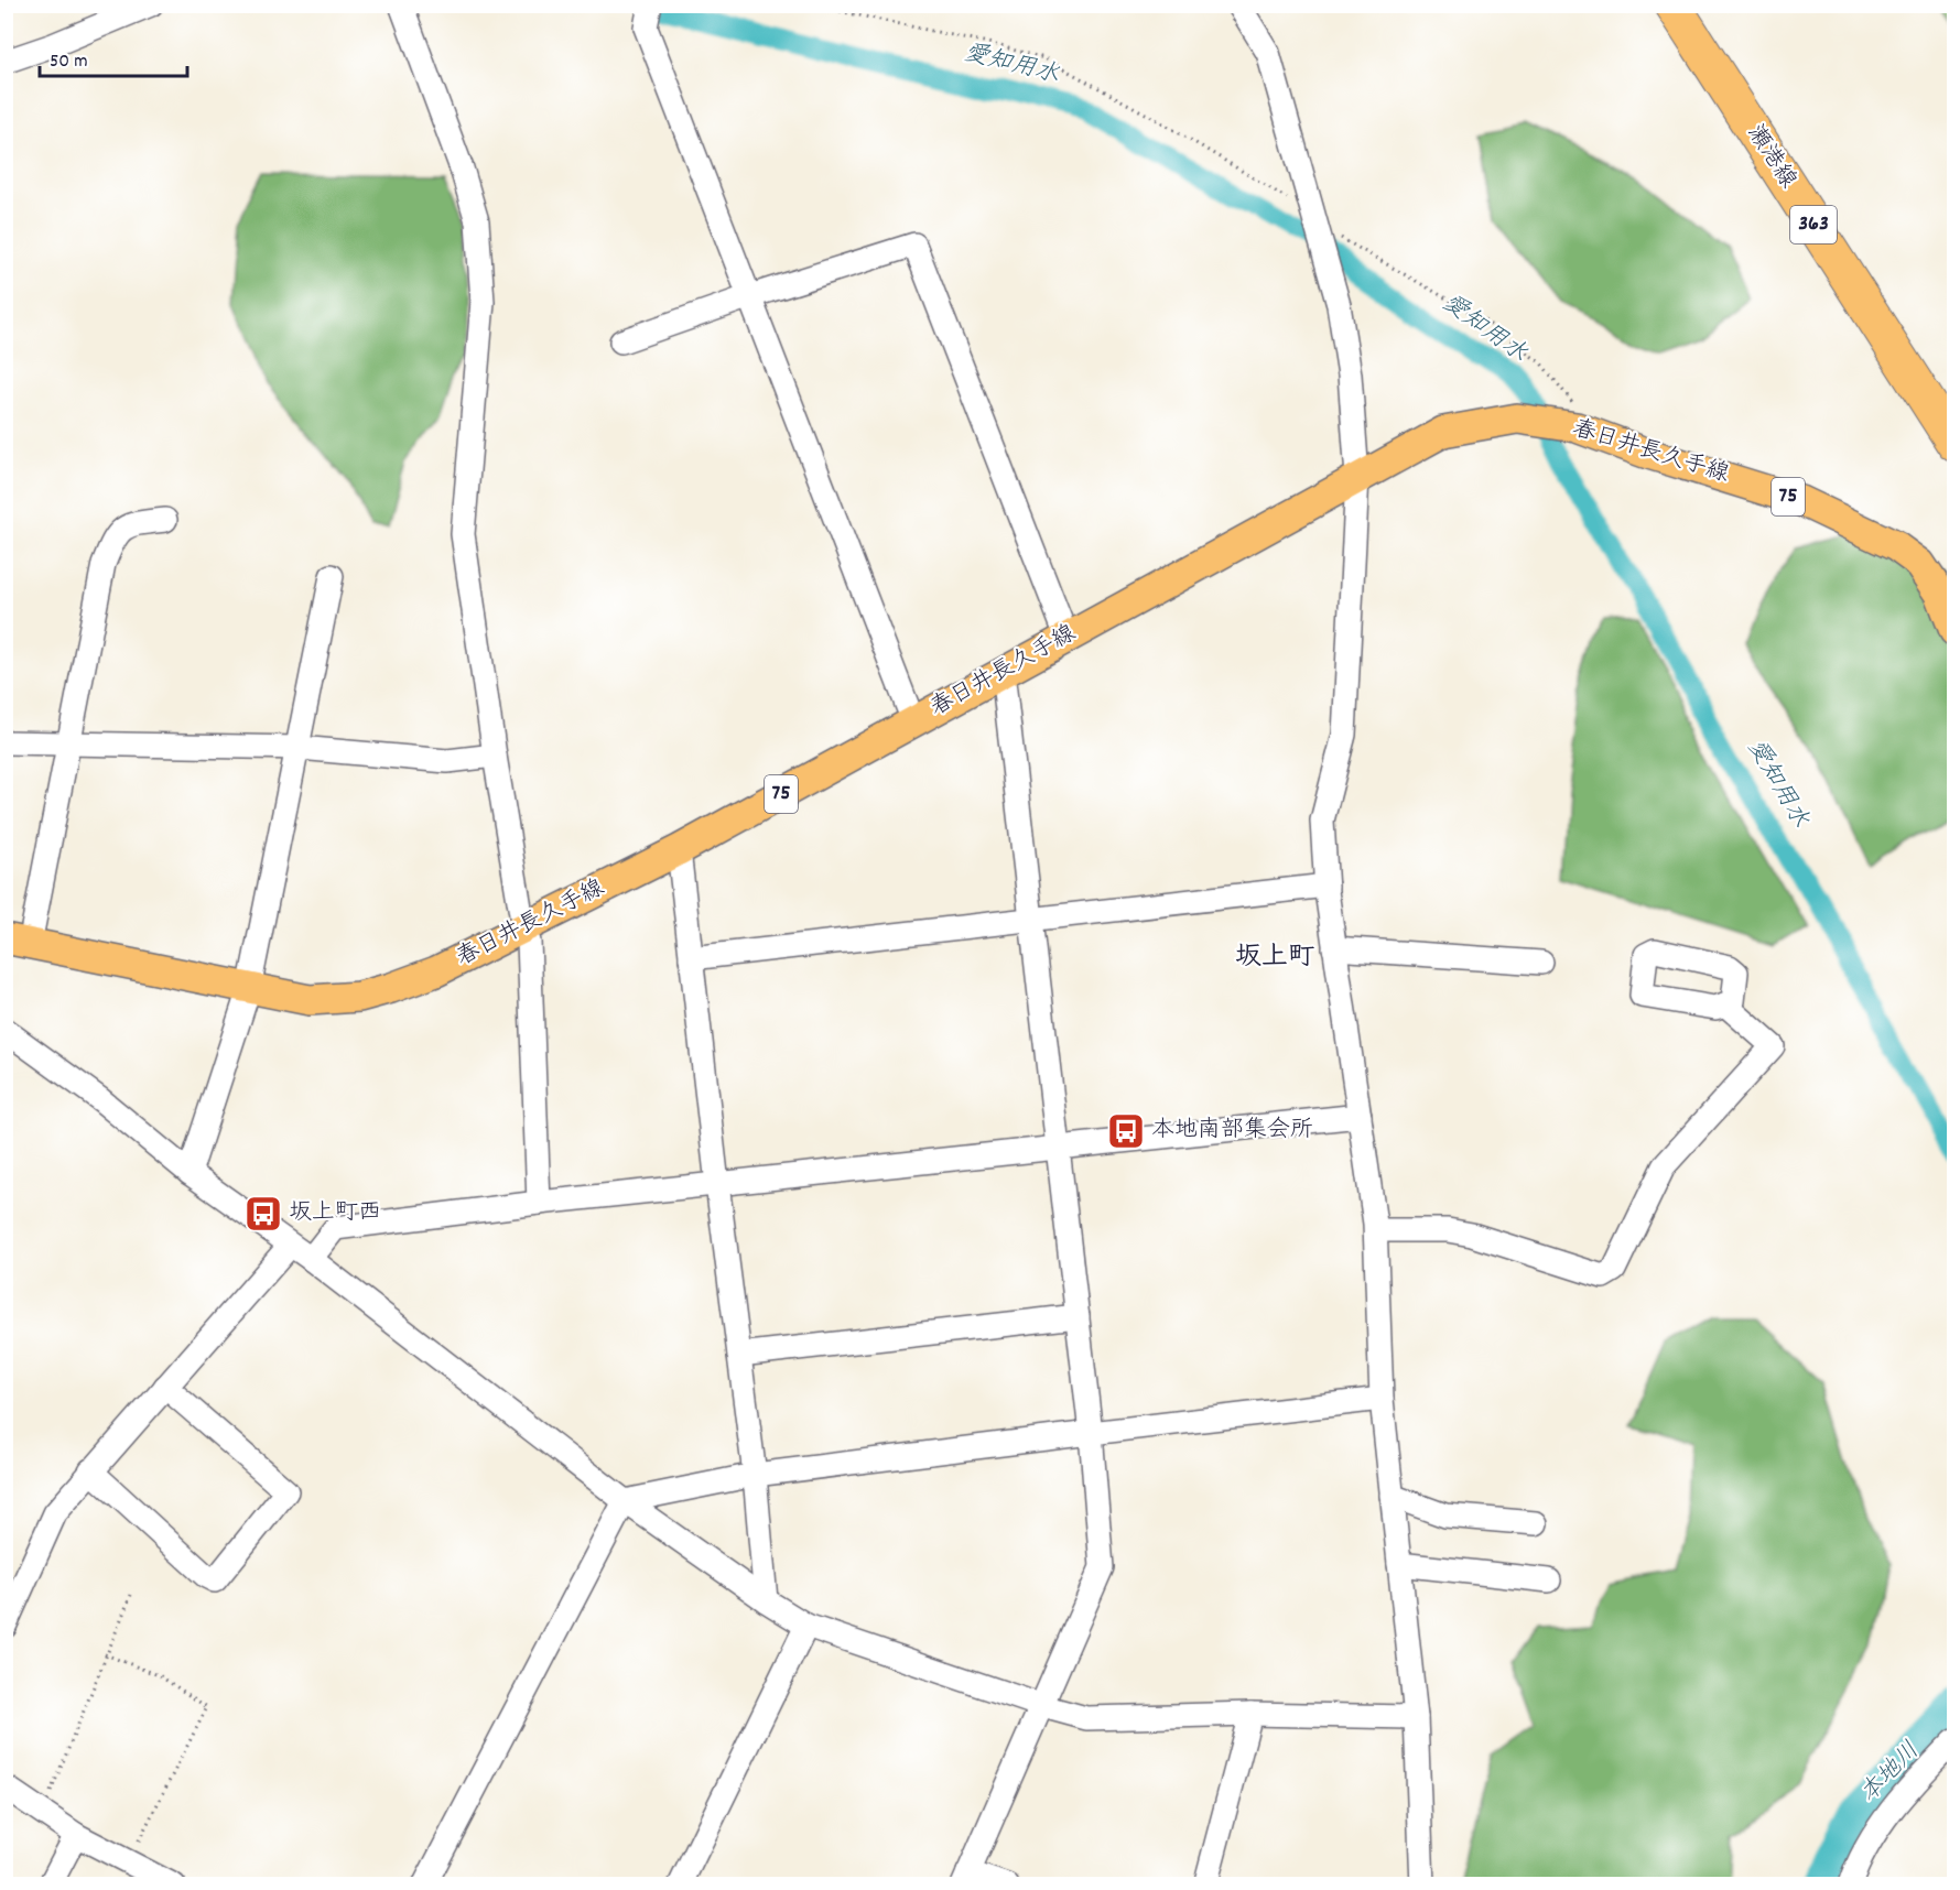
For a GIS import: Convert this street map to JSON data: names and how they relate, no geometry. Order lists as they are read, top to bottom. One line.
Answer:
{"streets":{"highway":["瀬港線","363"],"main road":["春日井長久手線","75"]},"districts":["坂上町"],"water":["愛知用水","本地川"],"places":{"bus stop":["本地南部集会所","坂上町西"]},"scale_bar":"50 m"}
